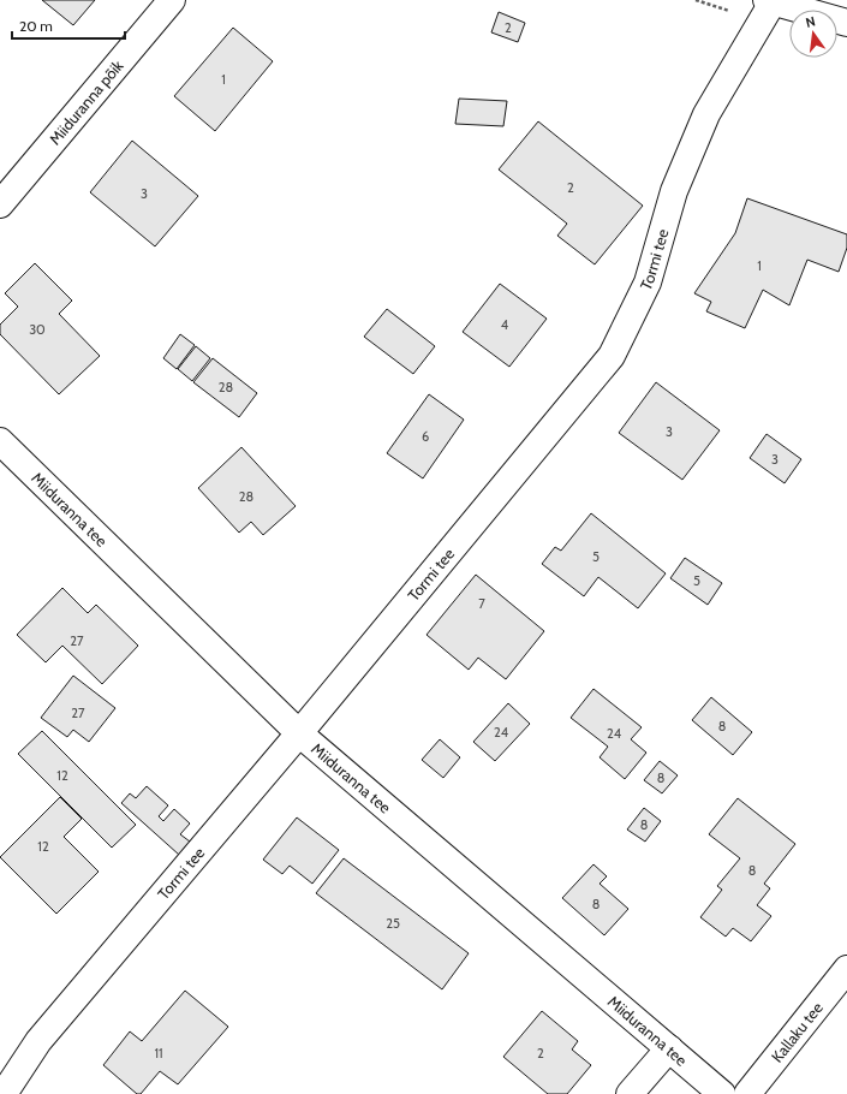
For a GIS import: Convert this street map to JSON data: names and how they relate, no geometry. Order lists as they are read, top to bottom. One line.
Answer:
{"streets":{"street":["Miiduranna põik","Tormi tee","Miiduranna tee","Kallaku tee"]},"crossings":[["Tormi tee","Miiduranna tee"]],"house_numbers":["2","1","2","3","1","4","30","28","3","6","3","28","5","5","7","27","27","8","24","24","12","8","8","12","8","8","25","11","2"],"scale_bar":"20 m","north":"top"}
